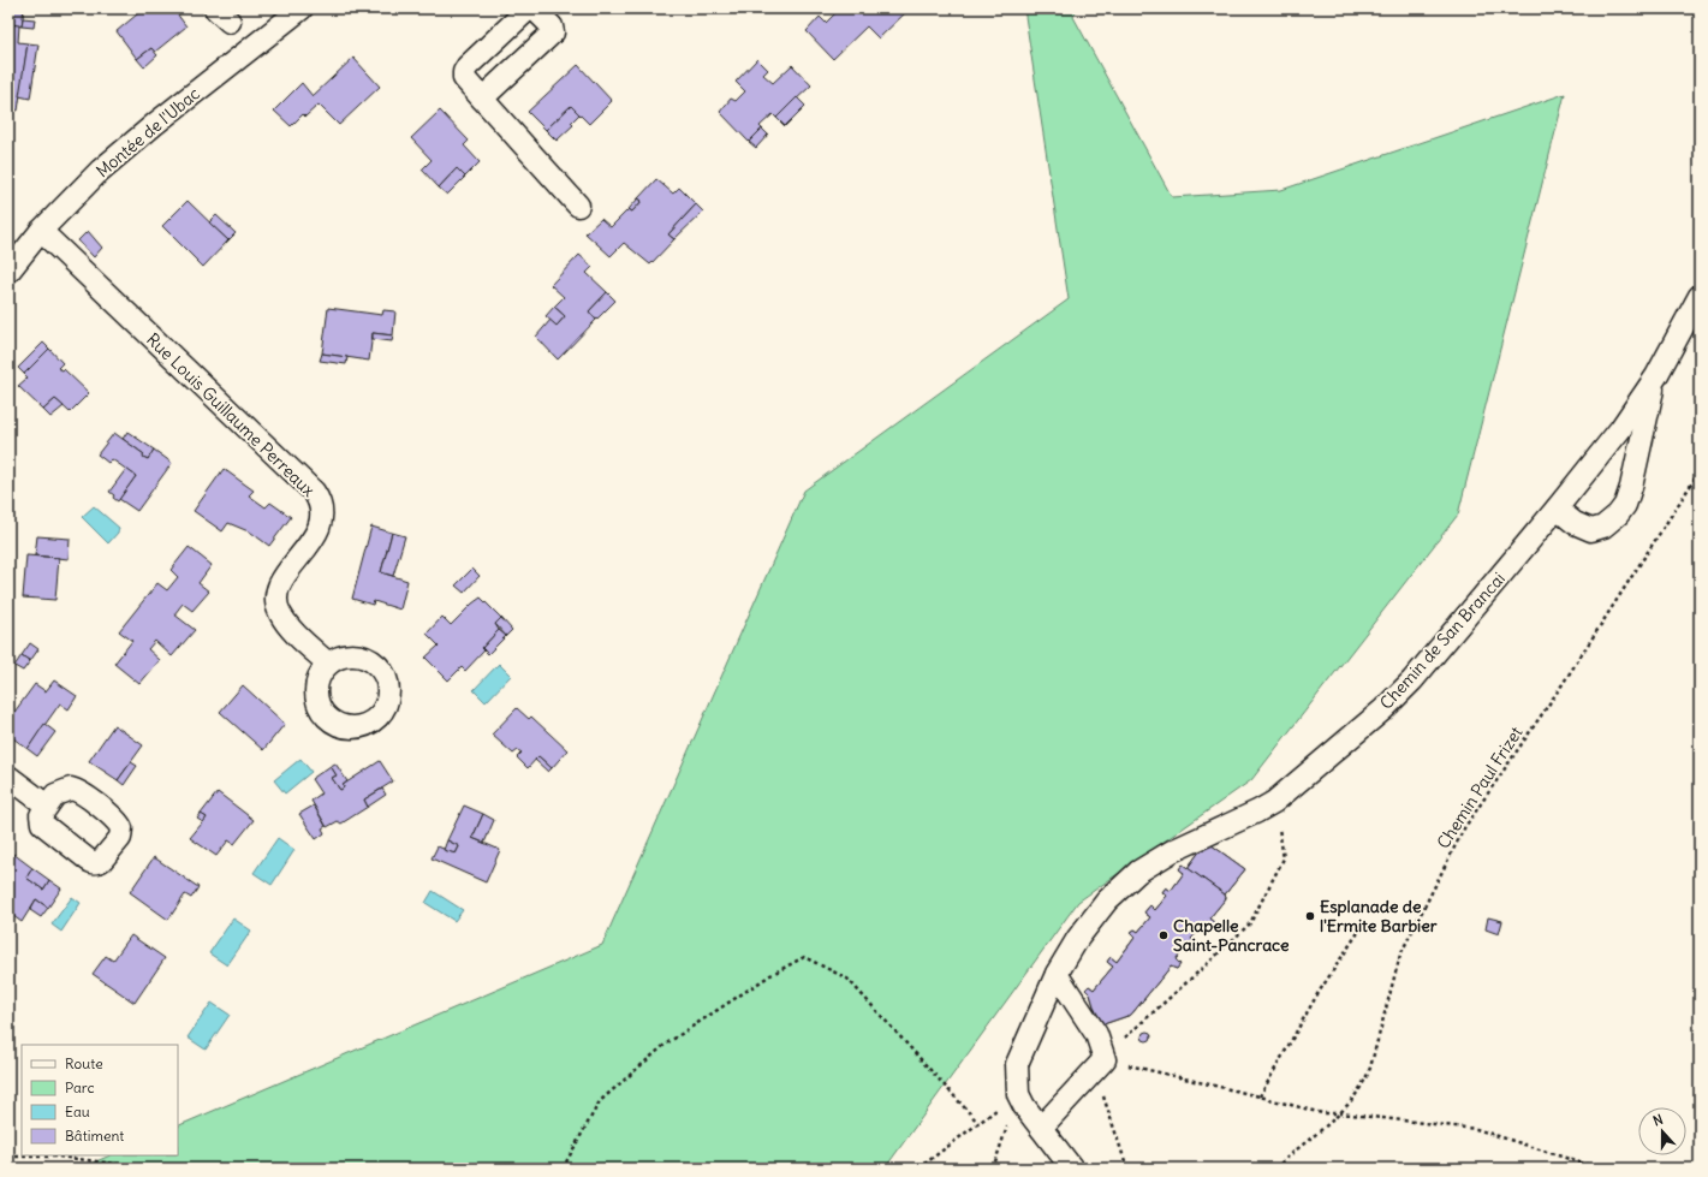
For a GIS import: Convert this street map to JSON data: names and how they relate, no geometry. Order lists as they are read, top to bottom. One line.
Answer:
{"streets":{"street":["Montée de l'Ubac","Rue Louis Guillaume Perreaux","Chemin de San Brancai"],"path":["Chemin Paul Frizet"]},"crossings":[["Montée de l'Ubac","Rue Louis Guillaume Perreaux"]],"places":["Esplanade de l'Ermite Barbier","Chapelle Saint-Pancrace"],"legend":["Route","Parc","Eau","Bâtiment"],"north":"top"}
